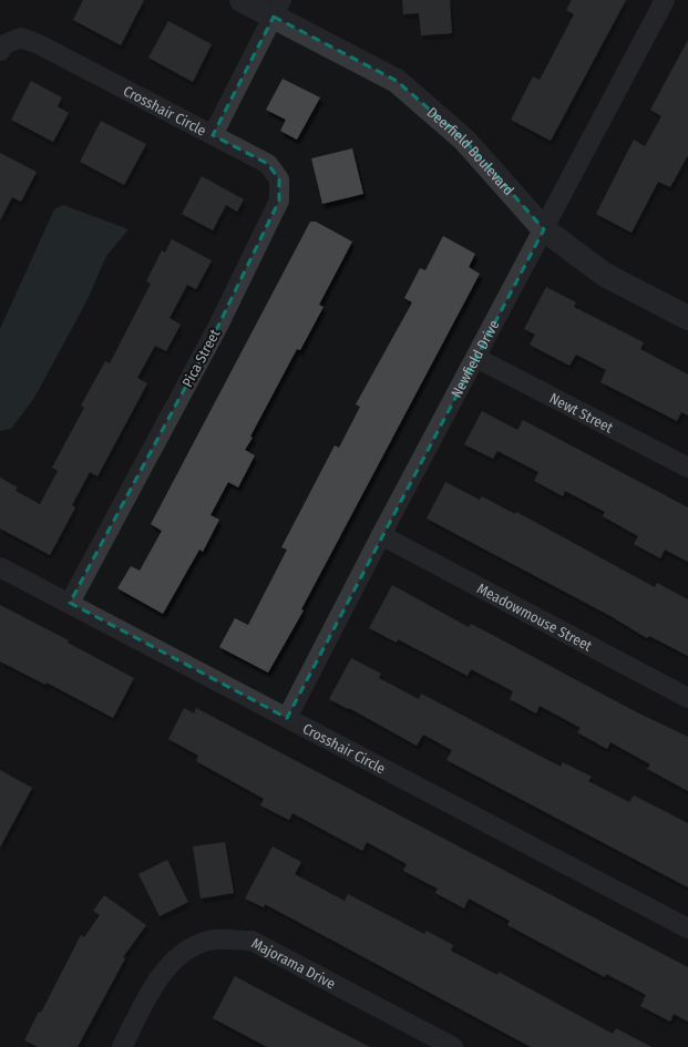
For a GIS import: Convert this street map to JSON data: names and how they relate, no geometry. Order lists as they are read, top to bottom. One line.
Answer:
{"streets":{"street":["Crosshair Circle","Deerfield Boulevard","Pica Street","Newfield Drive","Newt Street","Meadowmouse Street","Majorama Drive"]},"crossings":[["Crosshair Circle","Deerfield Boulevard"],["Crosshair Circle","Pica Street"],["Crosshair Circle","Newfield Drive"],["Deerfield Boulevard","Newfield Drive"],["Newfield Drive","Newt Street"],["Newfield Drive","Meadowmouse Street"]]}
